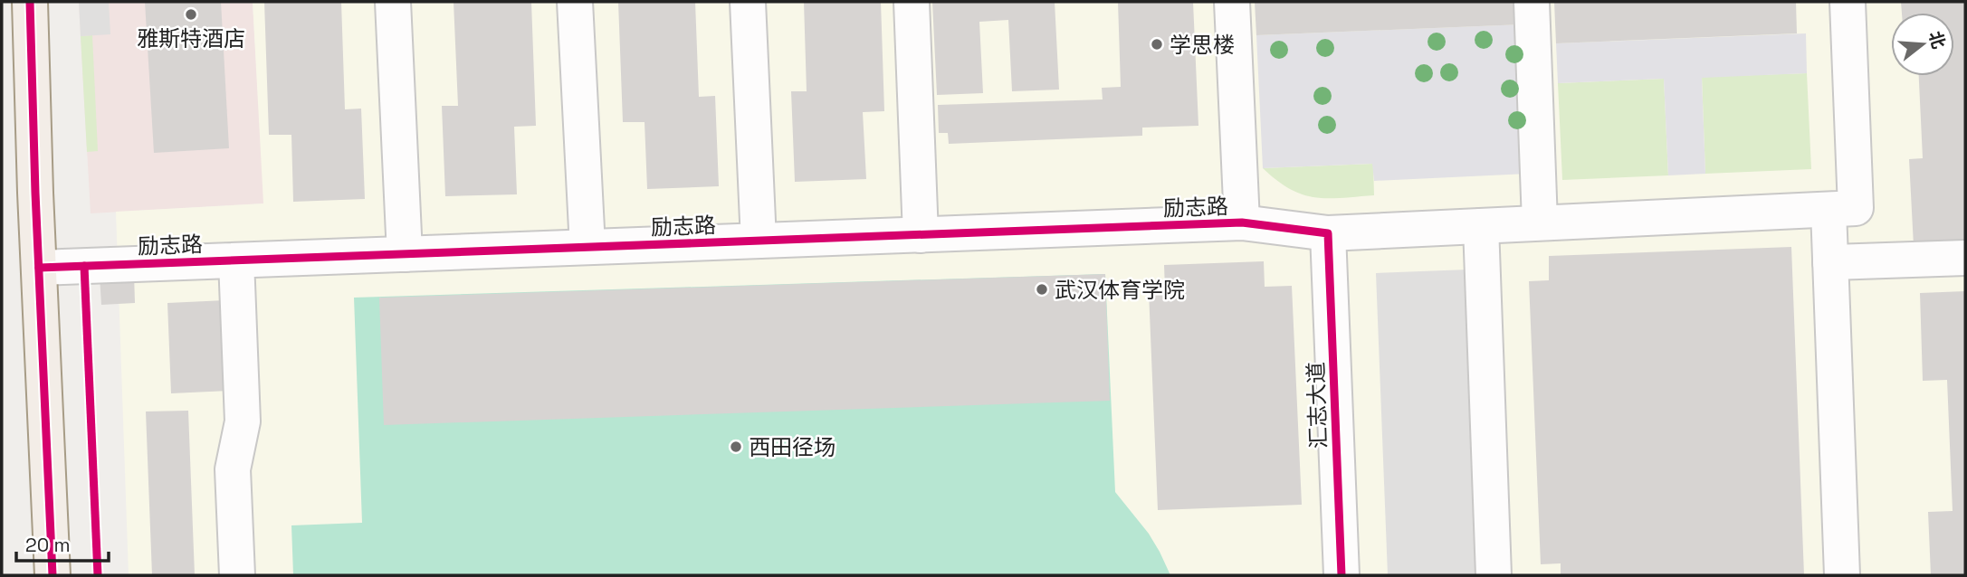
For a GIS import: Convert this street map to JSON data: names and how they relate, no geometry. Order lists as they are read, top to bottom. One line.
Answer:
{"streets":{"street":["励志路","汇志大道"]},"crossings":[["励志路","汇志大道"]],"places":["雅斯特酒店","学思楼","武汉体育学院","西田径场"],"scale_bar":"20 m","north":"right"}
